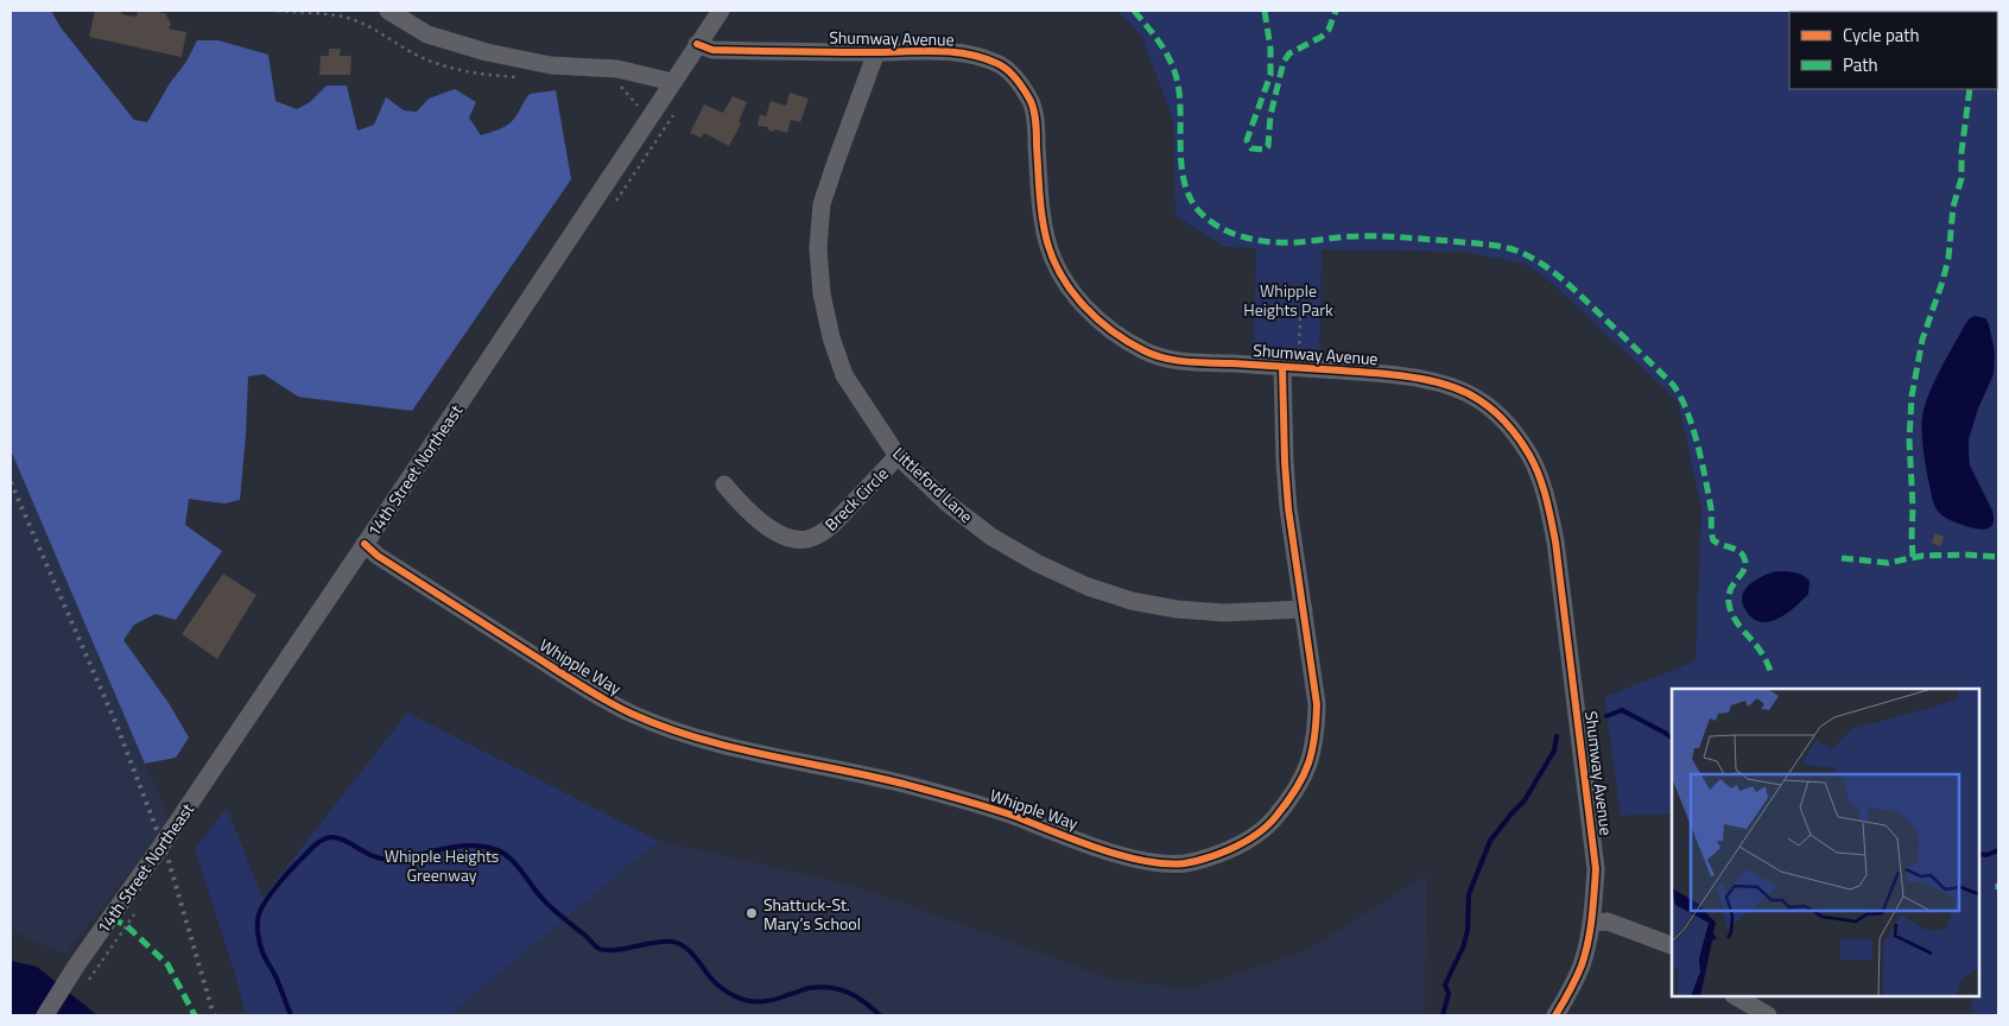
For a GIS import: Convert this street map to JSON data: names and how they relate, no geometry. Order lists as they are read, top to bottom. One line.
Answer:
{"streets":{"street":["Shumway Avenue","14th Street Northeast","Littleford Lane","Breck Circle","Whipple Way"]},"crossings":[["Shumway Avenue","14th Street Northeast"],["Shumway Avenue","Littleford Lane"],["Shumway Avenue","Whipple Way"],["14th Street Northeast","Whipple Way"],["Littleford Lane","Breck Circle"],["Littleford Lane","Whipple Way"]],"parks":["Whipple Heights Park","Whipple Heights Greenway"],"places":["Shattuck-St. Mary’s School"],"legend":["Cycle path","Path"]}
